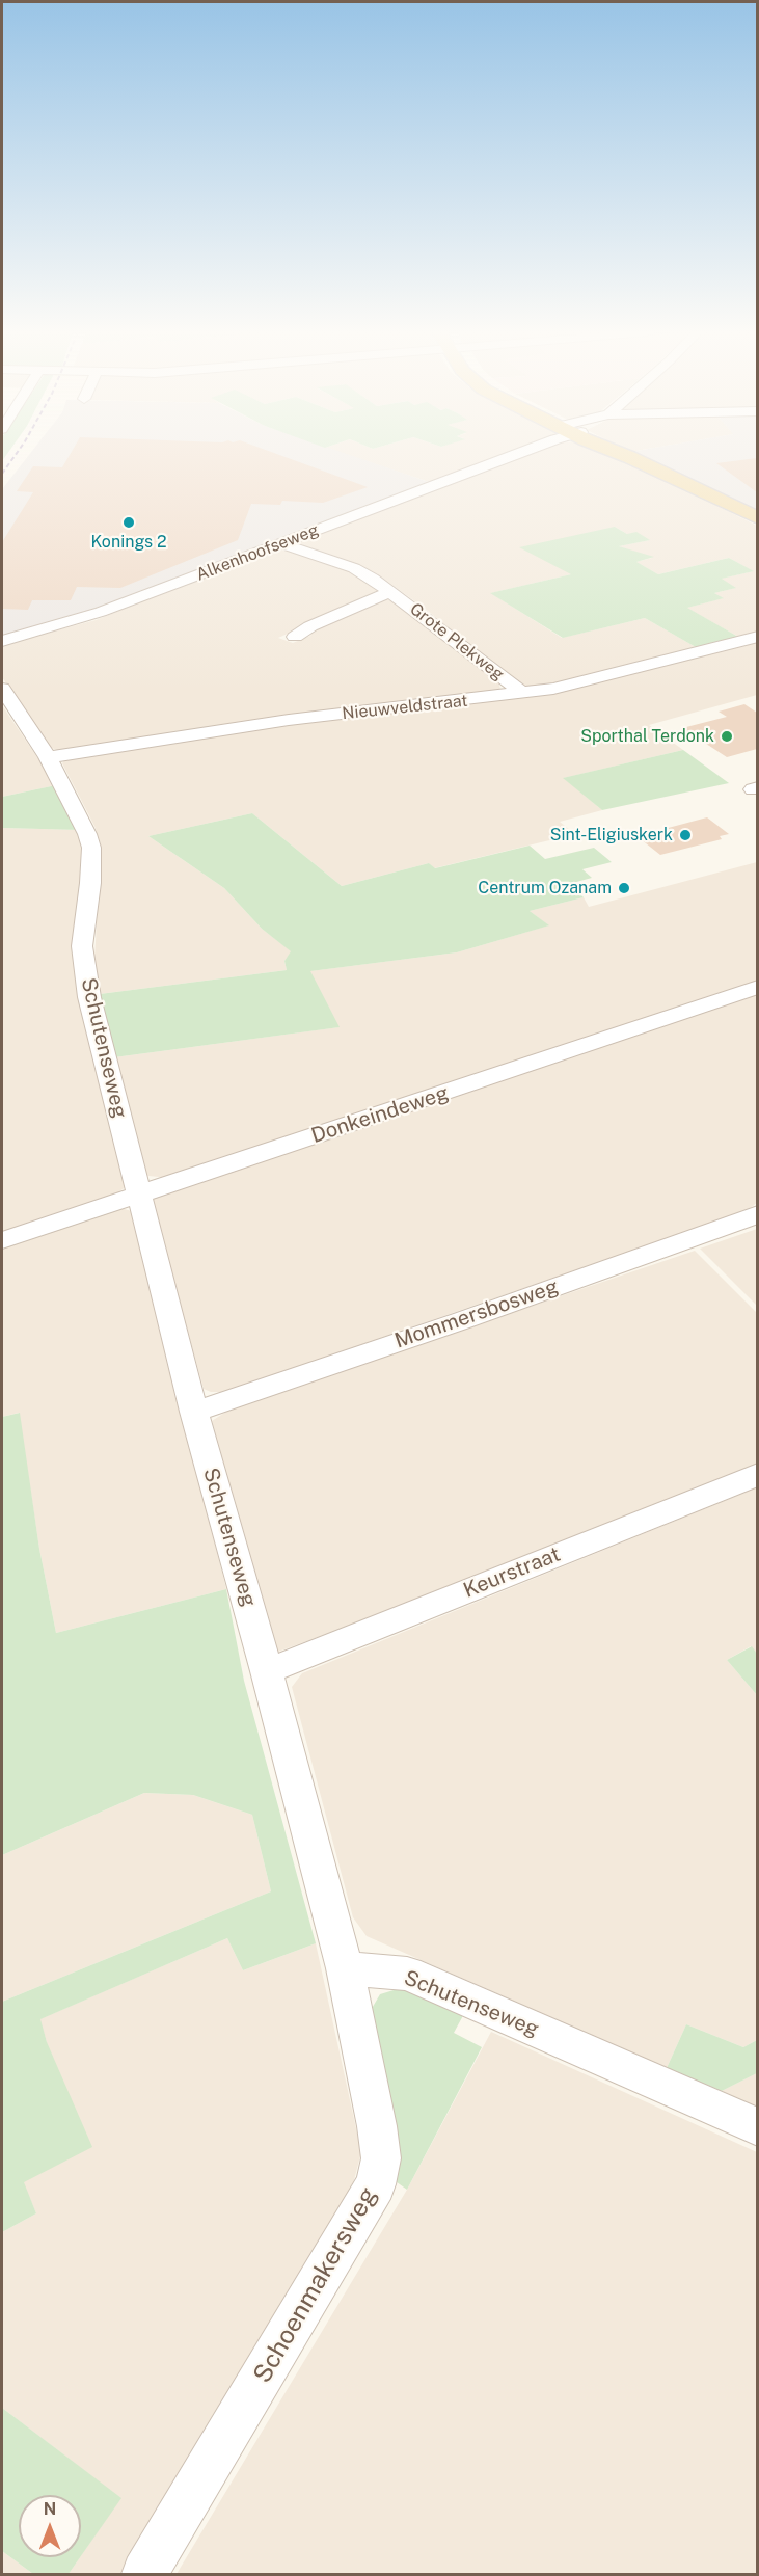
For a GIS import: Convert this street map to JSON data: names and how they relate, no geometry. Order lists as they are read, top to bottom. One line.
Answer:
{"streets":{"street":["Alkenhoofseweg","Grote Plekweg","Nieuwveldstraat","Schutenseweg","Donkeindeweg","Mommersbosweg","Keurstraat","Schoenmakersweg"]},"crossings":[["Alkenhoofseweg","Grote Plekweg"],["Grote Plekweg","Nieuwveldstraat"],["Nieuwveldstraat","Schutenseweg"],["Schutenseweg","Donkeindeweg"],["Schutenseweg","Mommersbosweg"],["Schutenseweg","Keurstraat"],["Schutenseweg","Schoenmakersweg"]],"places":["Konings 2","Sporthal Terdonk","Sint-Eligiuskerk","Centrum Ozanam"],"north":"top"}
